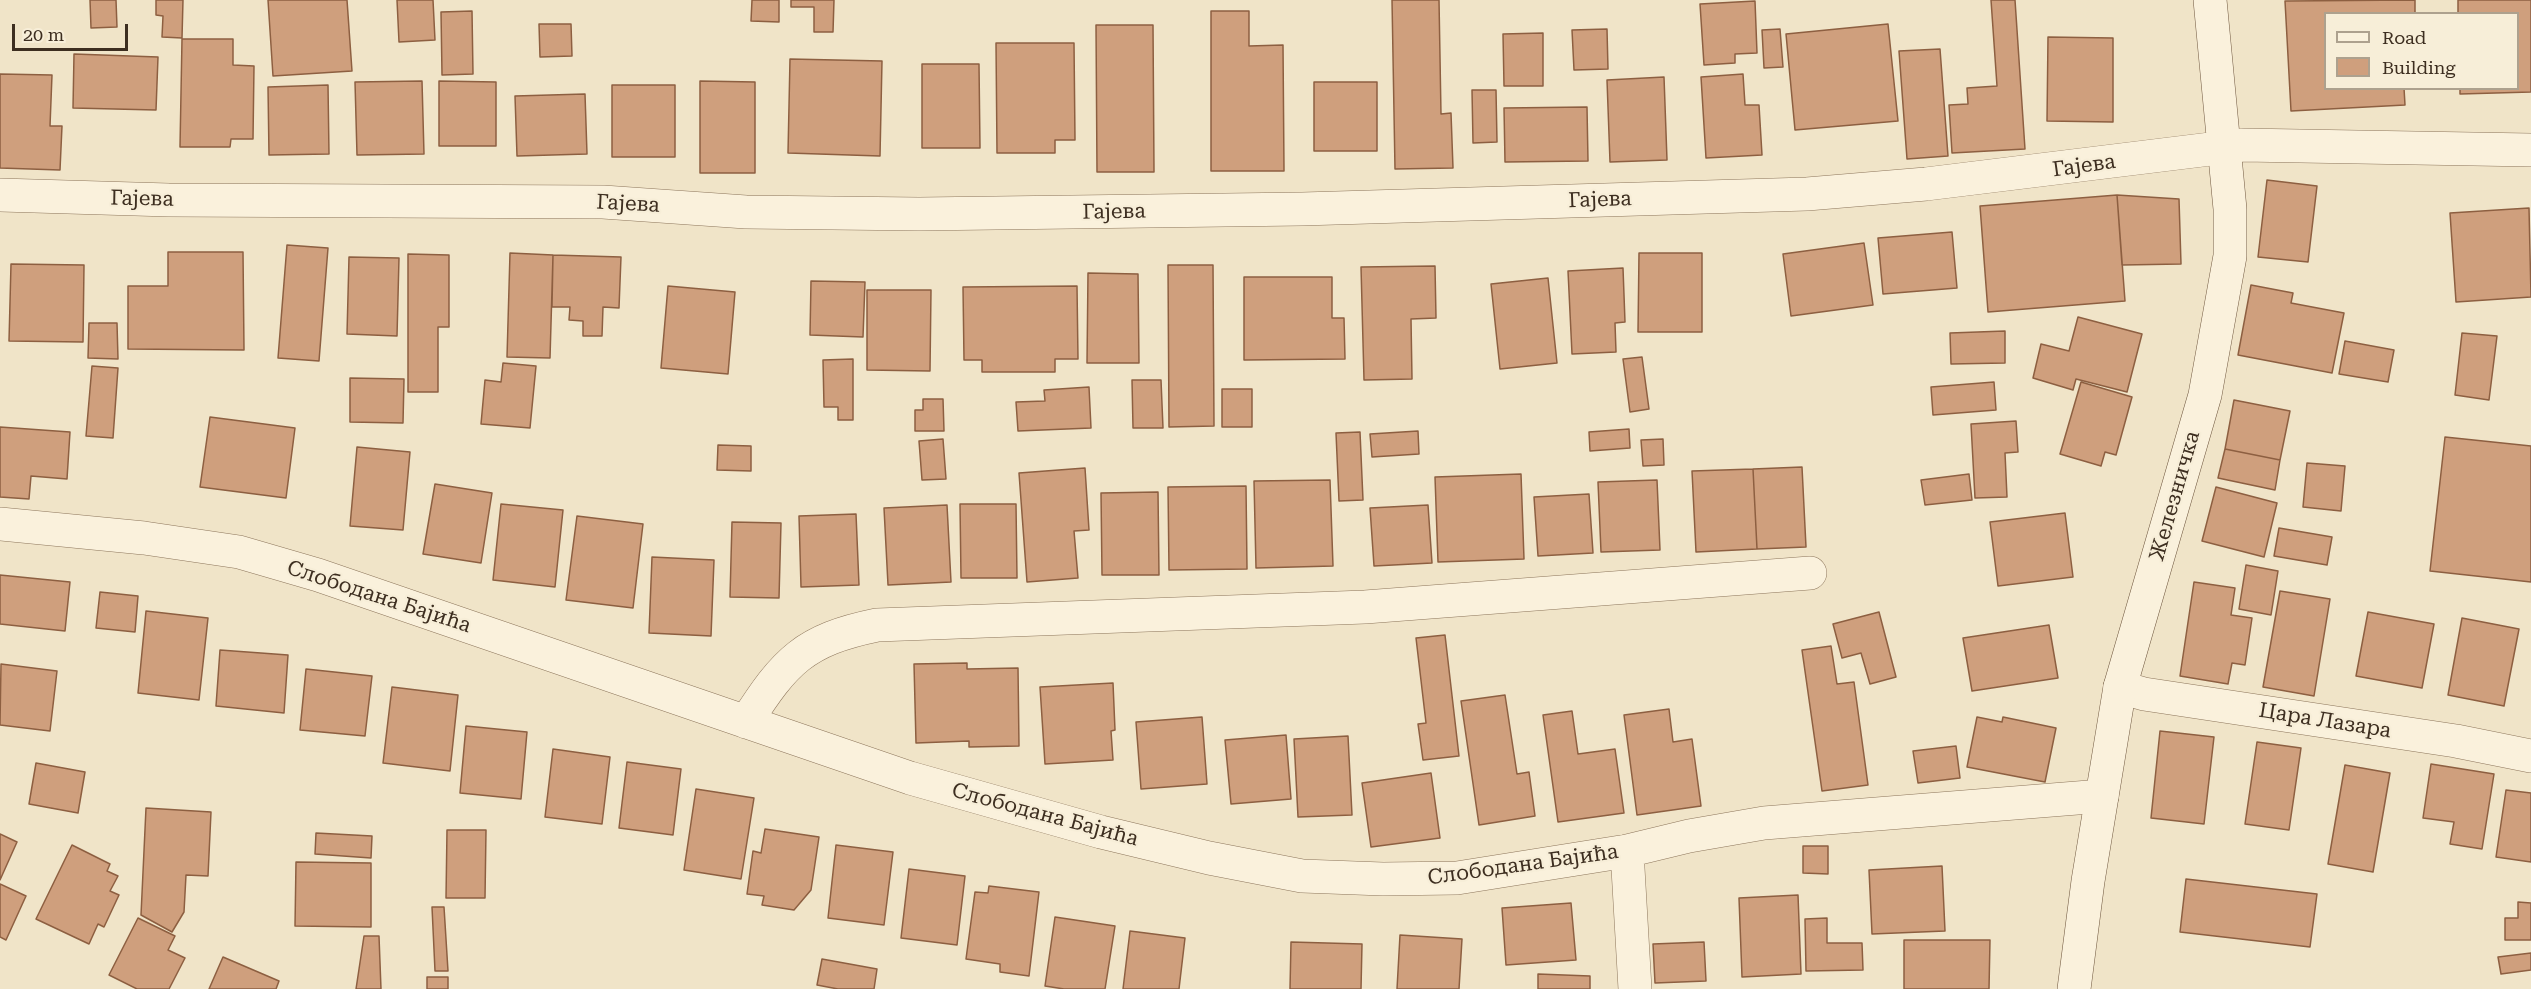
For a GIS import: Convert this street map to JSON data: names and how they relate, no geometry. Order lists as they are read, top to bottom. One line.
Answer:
{"streets":{"street":["Гајева","Железничка","Слободана Бајића","Цара Лазара"]},"crossings":[["Гајева","Железничка"],["Железничка","Слободана Бајића"],["Железничка","Цара Лазара"]],"legend":["Road","Building"],"scale_bar":"20 m"}
